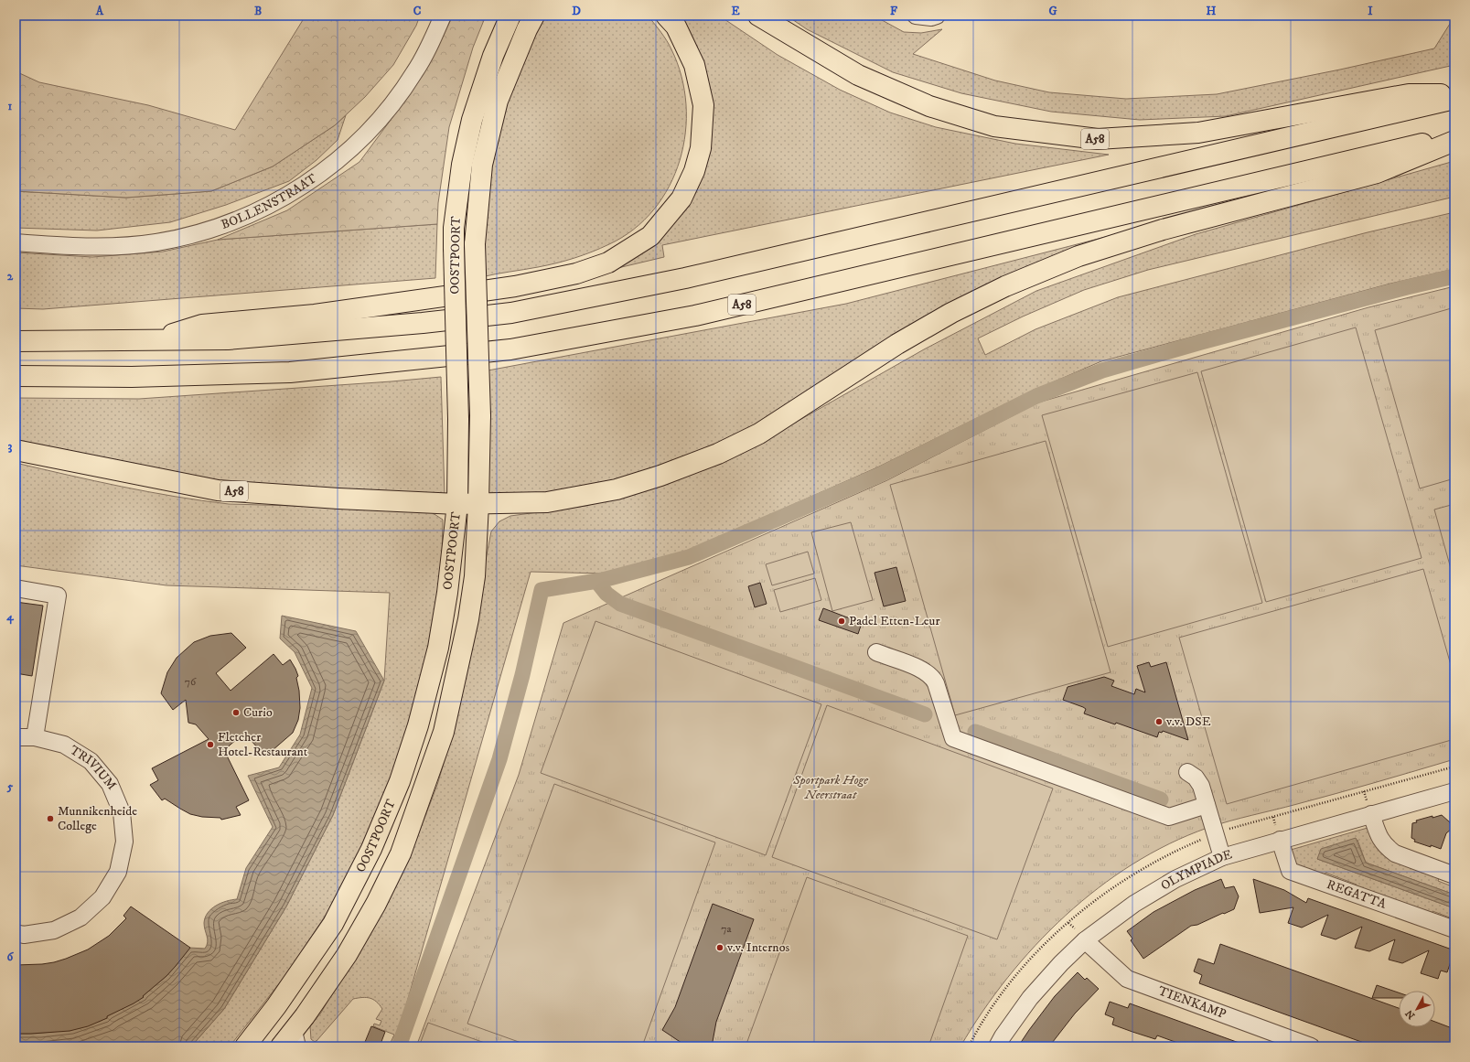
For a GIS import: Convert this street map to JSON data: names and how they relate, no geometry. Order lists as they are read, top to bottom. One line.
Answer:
{"streets":{"main road":["A58","OOSTPOORT"],"street":["BOLLENSTRAAT","TRIVIUM","OLYMPIADE","REGATTA","TIENKAMP"]},"crossings":[["A58","OOSTPOORT"],["OLYMPIADE","REGATTA"],["OLYMPIADE","TIENKAMP"]],"parks":["Sportpark Hoge Neerstraat"],"places":["Padel Etten-Leur","Curio","v.v. DSE","Fletcher Hotel-Restaurant","Munnikenheide College","v.v. Internos"],"house_numbers":["76","7a"],"north":"bottom left","grid":{"columns":["A","B","C","D","E","F","G","H","I"],"rows":["1","2","3","4","5","6"]}}
